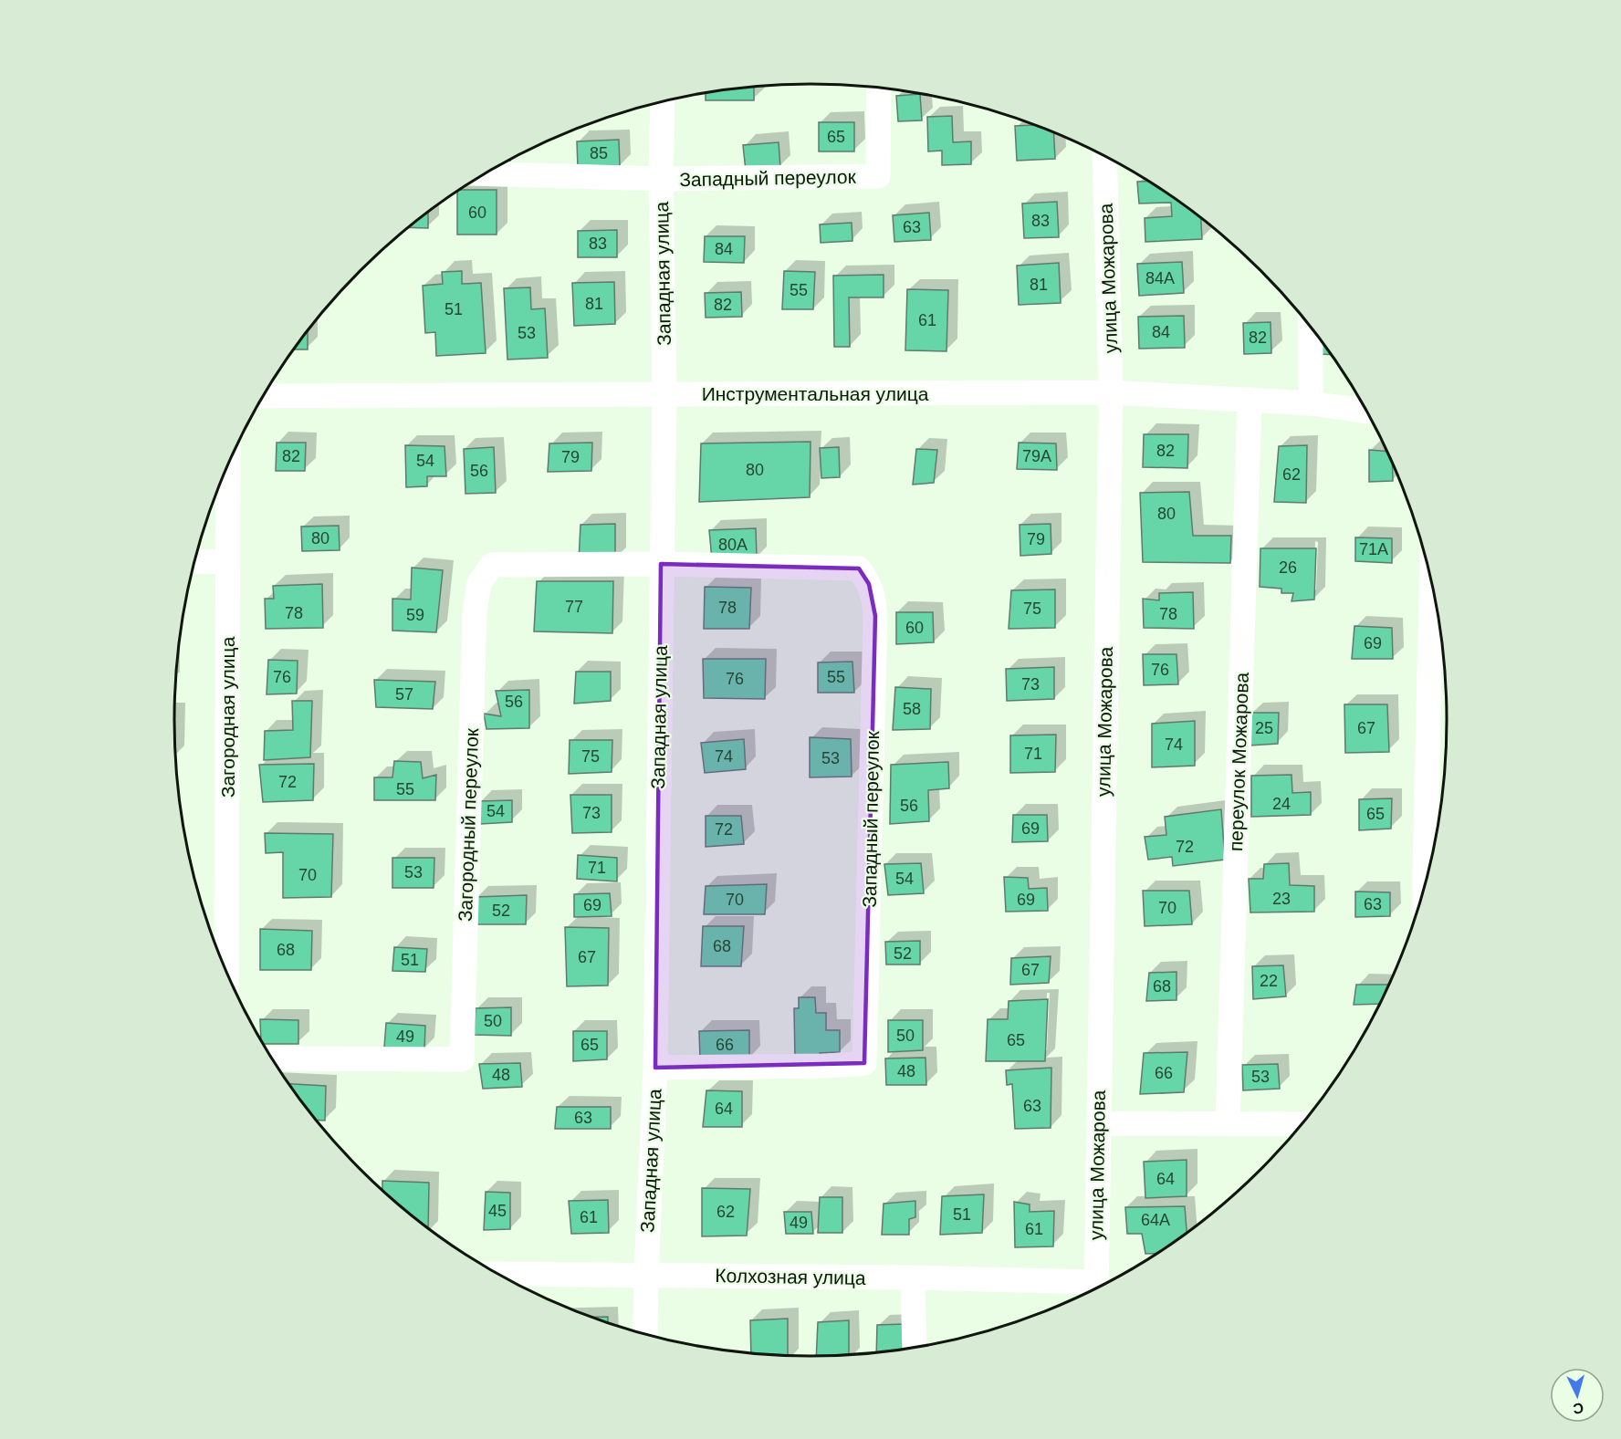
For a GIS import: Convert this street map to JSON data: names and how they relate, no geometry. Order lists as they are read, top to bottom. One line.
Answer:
{"streets":{"street":["Западный переулок","Западная улица","улица Можарова","Инструментальная улица","Загородная улица","переулок Можарова","Загородный переулок","Колхозная улица"]},"crossings":[["Западный переулок","Западная улица"],["Западный переулок","Загородный переулок"],["Западная улица","Инструментальная улица"],["Западная улица","Загородный переулок"],["Западная улица","Колхозная улица"],["улица Можарова","Инструментальная улица"],["Инструментальная улица","переулок Можарова"]],"house_numbers":["65","85","60","83","63","83","84","84А","81","55","81","82","51","61","84","53","82","82","82","79А","79","54","80","56","62","80","80","79","80А","71А","26","77","78","75","78","78","59","60","69","76","76","55","76","73","57","56","58","25","67","74","71","75","74","53","72","55","24","56","54","73","65","69","72","72","71","53","70","54","23","70","69","63","69","70","52","68","68","52","67","51","67","22","68","50","50","49","65","65","66","48","66","48","53","63","64","63","64","45","62","51","61","64А","49","61"],"north":"bottom"}
